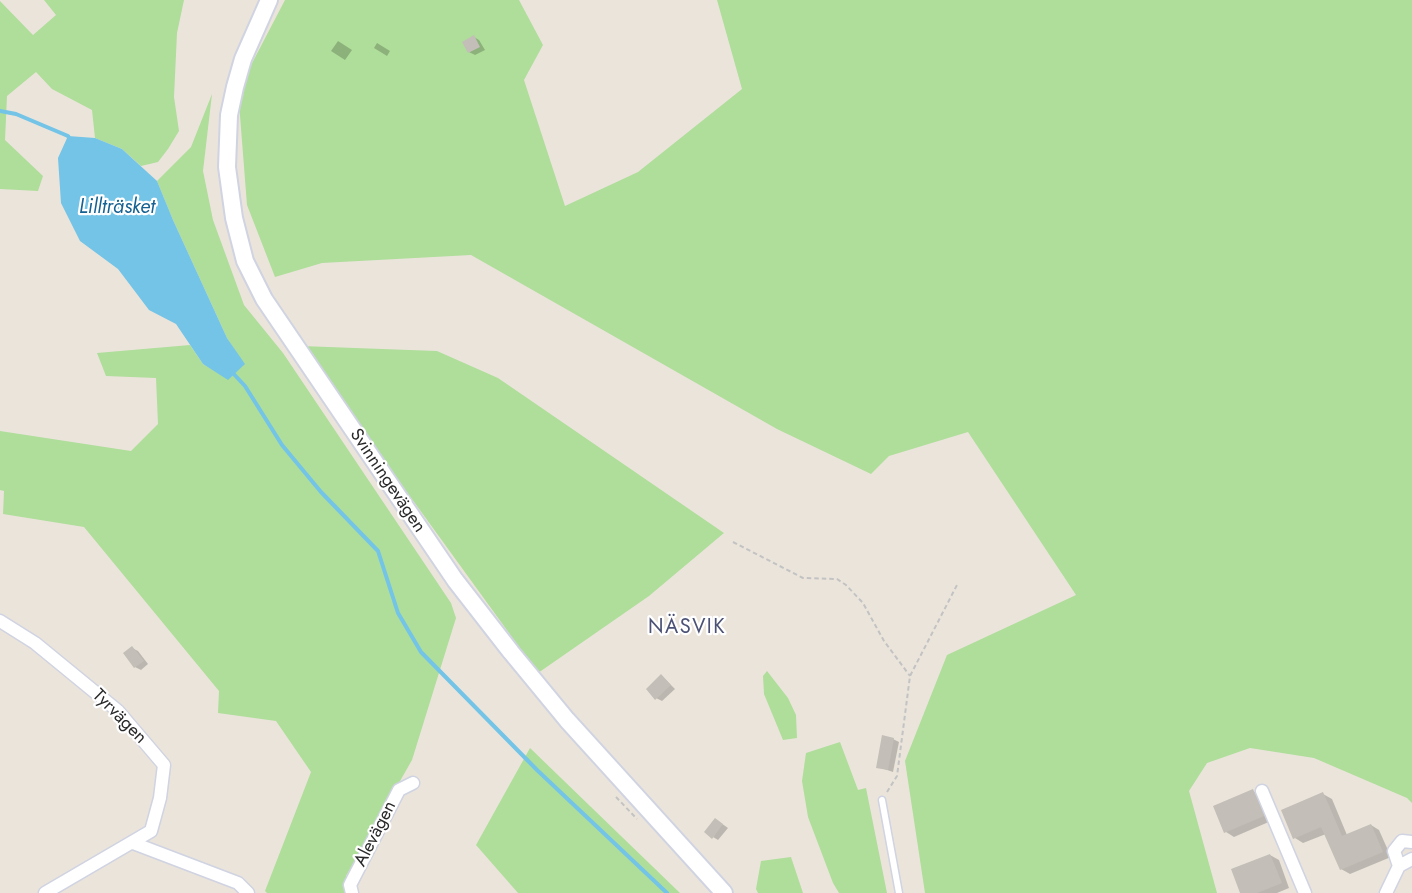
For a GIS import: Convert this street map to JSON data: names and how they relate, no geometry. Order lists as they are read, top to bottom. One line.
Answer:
{"streets":{"main road":["Svinningevägen"],"street":["Tyrvägen","Alevägen"]},"districts":["NÄSVIK"],"water":["Lillträsket"]}
